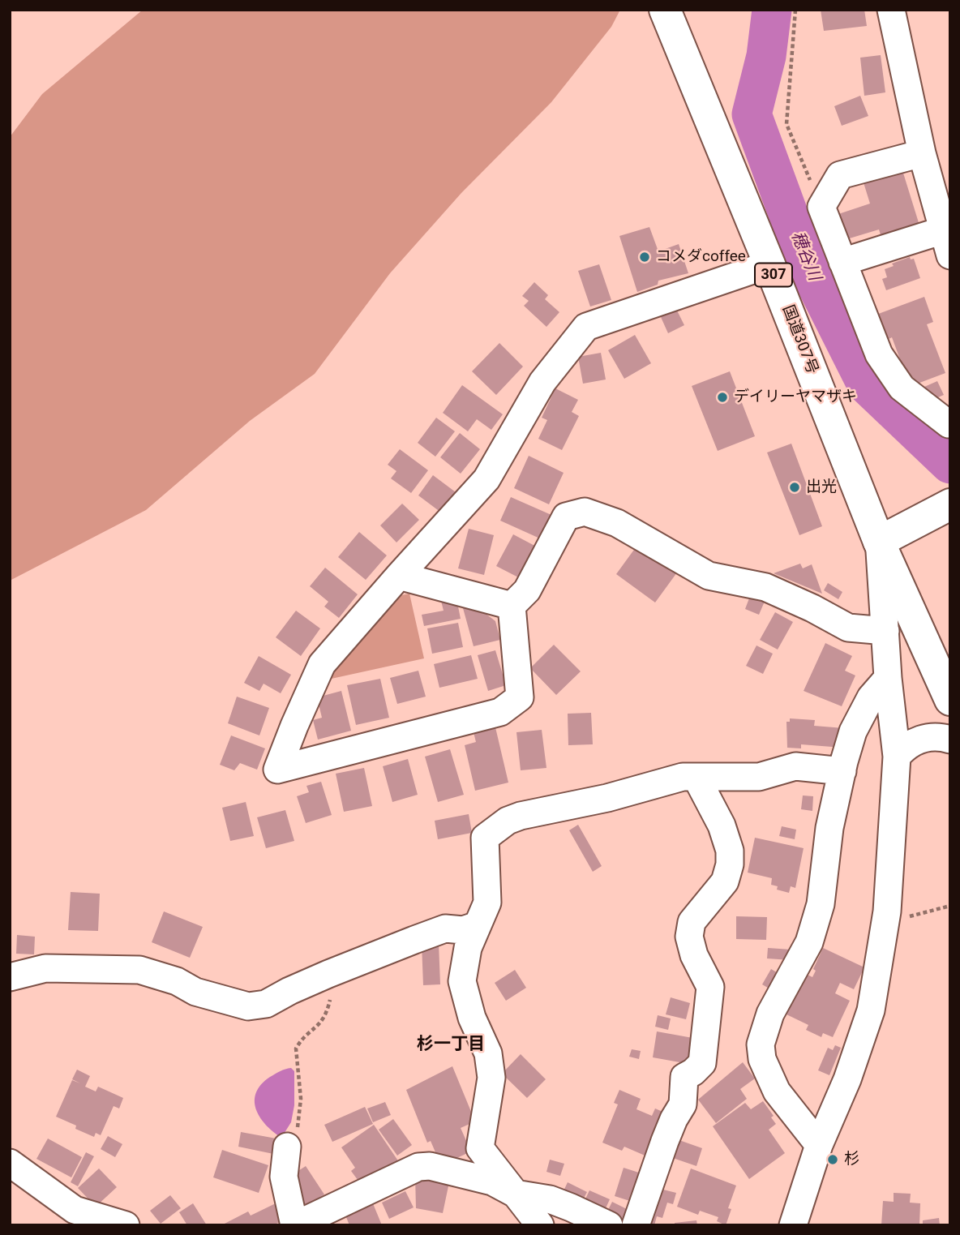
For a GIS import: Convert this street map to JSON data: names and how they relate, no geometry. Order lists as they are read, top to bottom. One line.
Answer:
{"streets":{"main road":["307","国道307号"]},"districts":["杉一丁目"],"water":["穂谷川"],"places":["コメダcoffee","デイリーヤマザキ","出光","杉"]}
